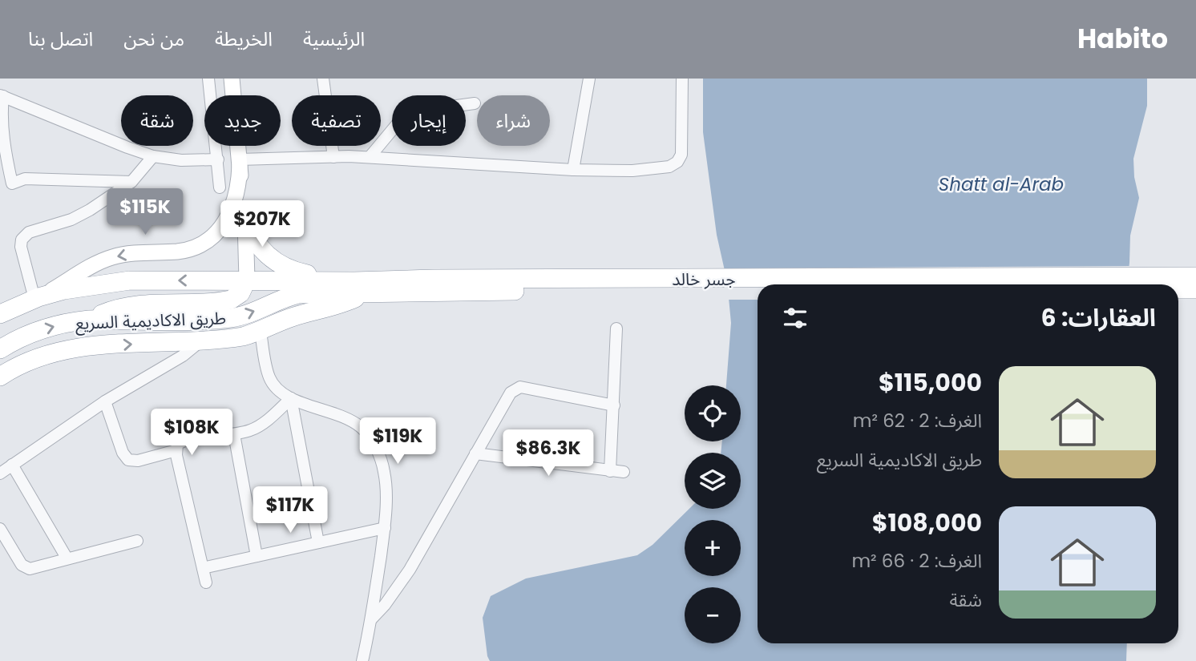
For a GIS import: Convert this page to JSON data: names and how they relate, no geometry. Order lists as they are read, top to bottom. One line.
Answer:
{"streets":{"highway":["جسر خالد","طريق الاكاديمية السريع"]},"water":["Shatt al-Arab"],"page":{"header":"Habito","nav":["الرئيسية","الخريطة","من نحن","اتصل بنا"],"chip":["شراء","إيجار","تصفية","جديد","شقة"],"price":["$115K","$207K","$108K","$119K","$86.3K","$117K"],"heading":"العقارات: 6","list":[{"name":"$115,000","note":"الغرف: 2 · 62 m² · طريق الاكاديمية السريع"},{"name":"$108,000","note":"الغرف: 2 · 66 m² · شقة"}],"map_buttons":["+","−"]}}
